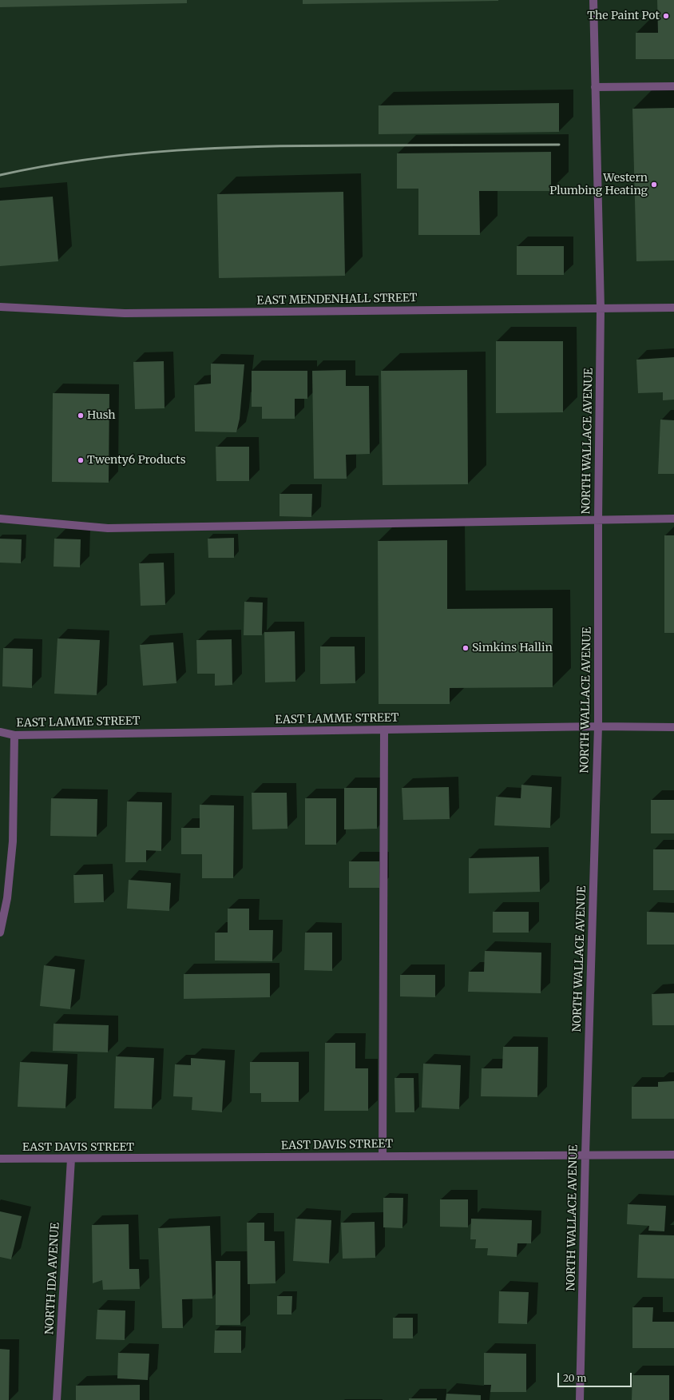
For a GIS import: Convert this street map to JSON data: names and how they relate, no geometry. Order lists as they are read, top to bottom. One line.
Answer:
{"streets":{"street":["EAST MENDENHALL STREET","NORTH WALLACE AVENUE","EAST LAMME STREET","EAST DAVIS STREET","NORTH IDA AVENUE"]},"crossings":[["EAST MENDENHALL STREET","NORTH WALLACE AVENUE"],["NORTH WALLACE AVENUE","EAST LAMME STREET"],["NORTH WALLACE AVENUE","EAST DAVIS STREET"],["EAST DAVIS STREET","NORTH IDA AVENUE"]],"places":["The Paint Pot","Western Plumbing Heating","Hush","Twenty6 Products","Simkins Hallin"],"scale_bar":"20 m"}
